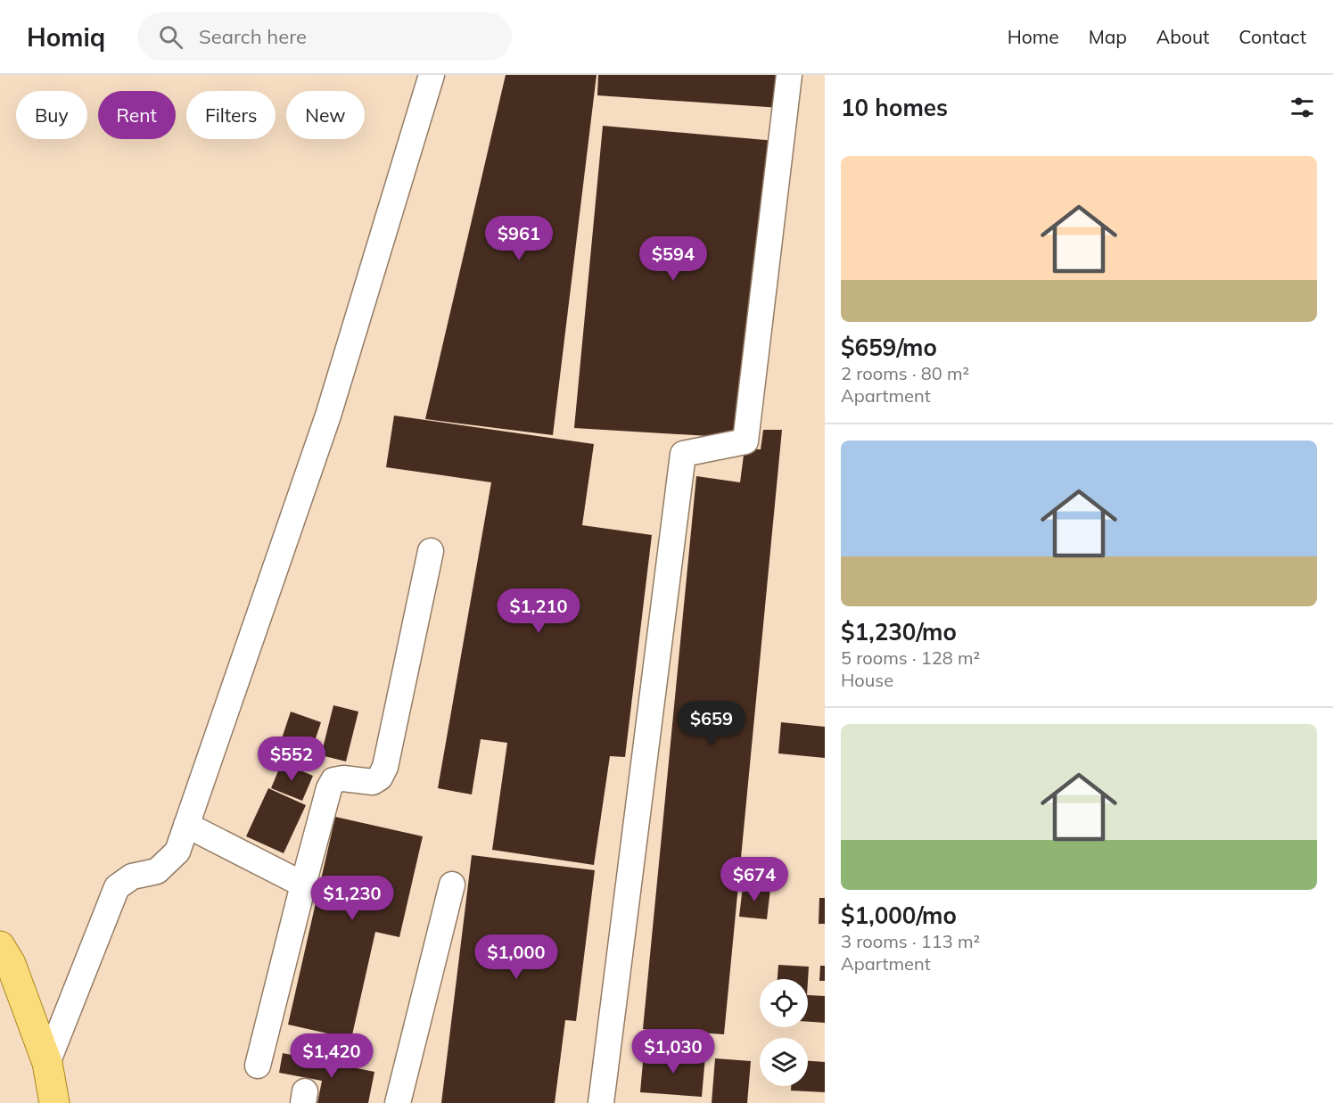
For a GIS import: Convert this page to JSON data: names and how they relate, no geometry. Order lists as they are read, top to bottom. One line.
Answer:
{"page":{"header":"Homiq","search":"Search here","nav":["Home","Map","About","Contact"],"heading":"10 homes","chip":["Buy","Rent","Filters","New"],"list":[{"name":"$659/mo","note":"2 rooms · 80 m² · Apartment"},{"name":"$1,230/mo","note":"5 rooms · 128 m² · House"},{"name":"$1,000/mo","note":"3 rooms · 113 m² · Apartment"}],"price":["$961","$594","$1,210","$659","$552","$674","$1,230","$1,000","$1,030","$1,420"]}}
